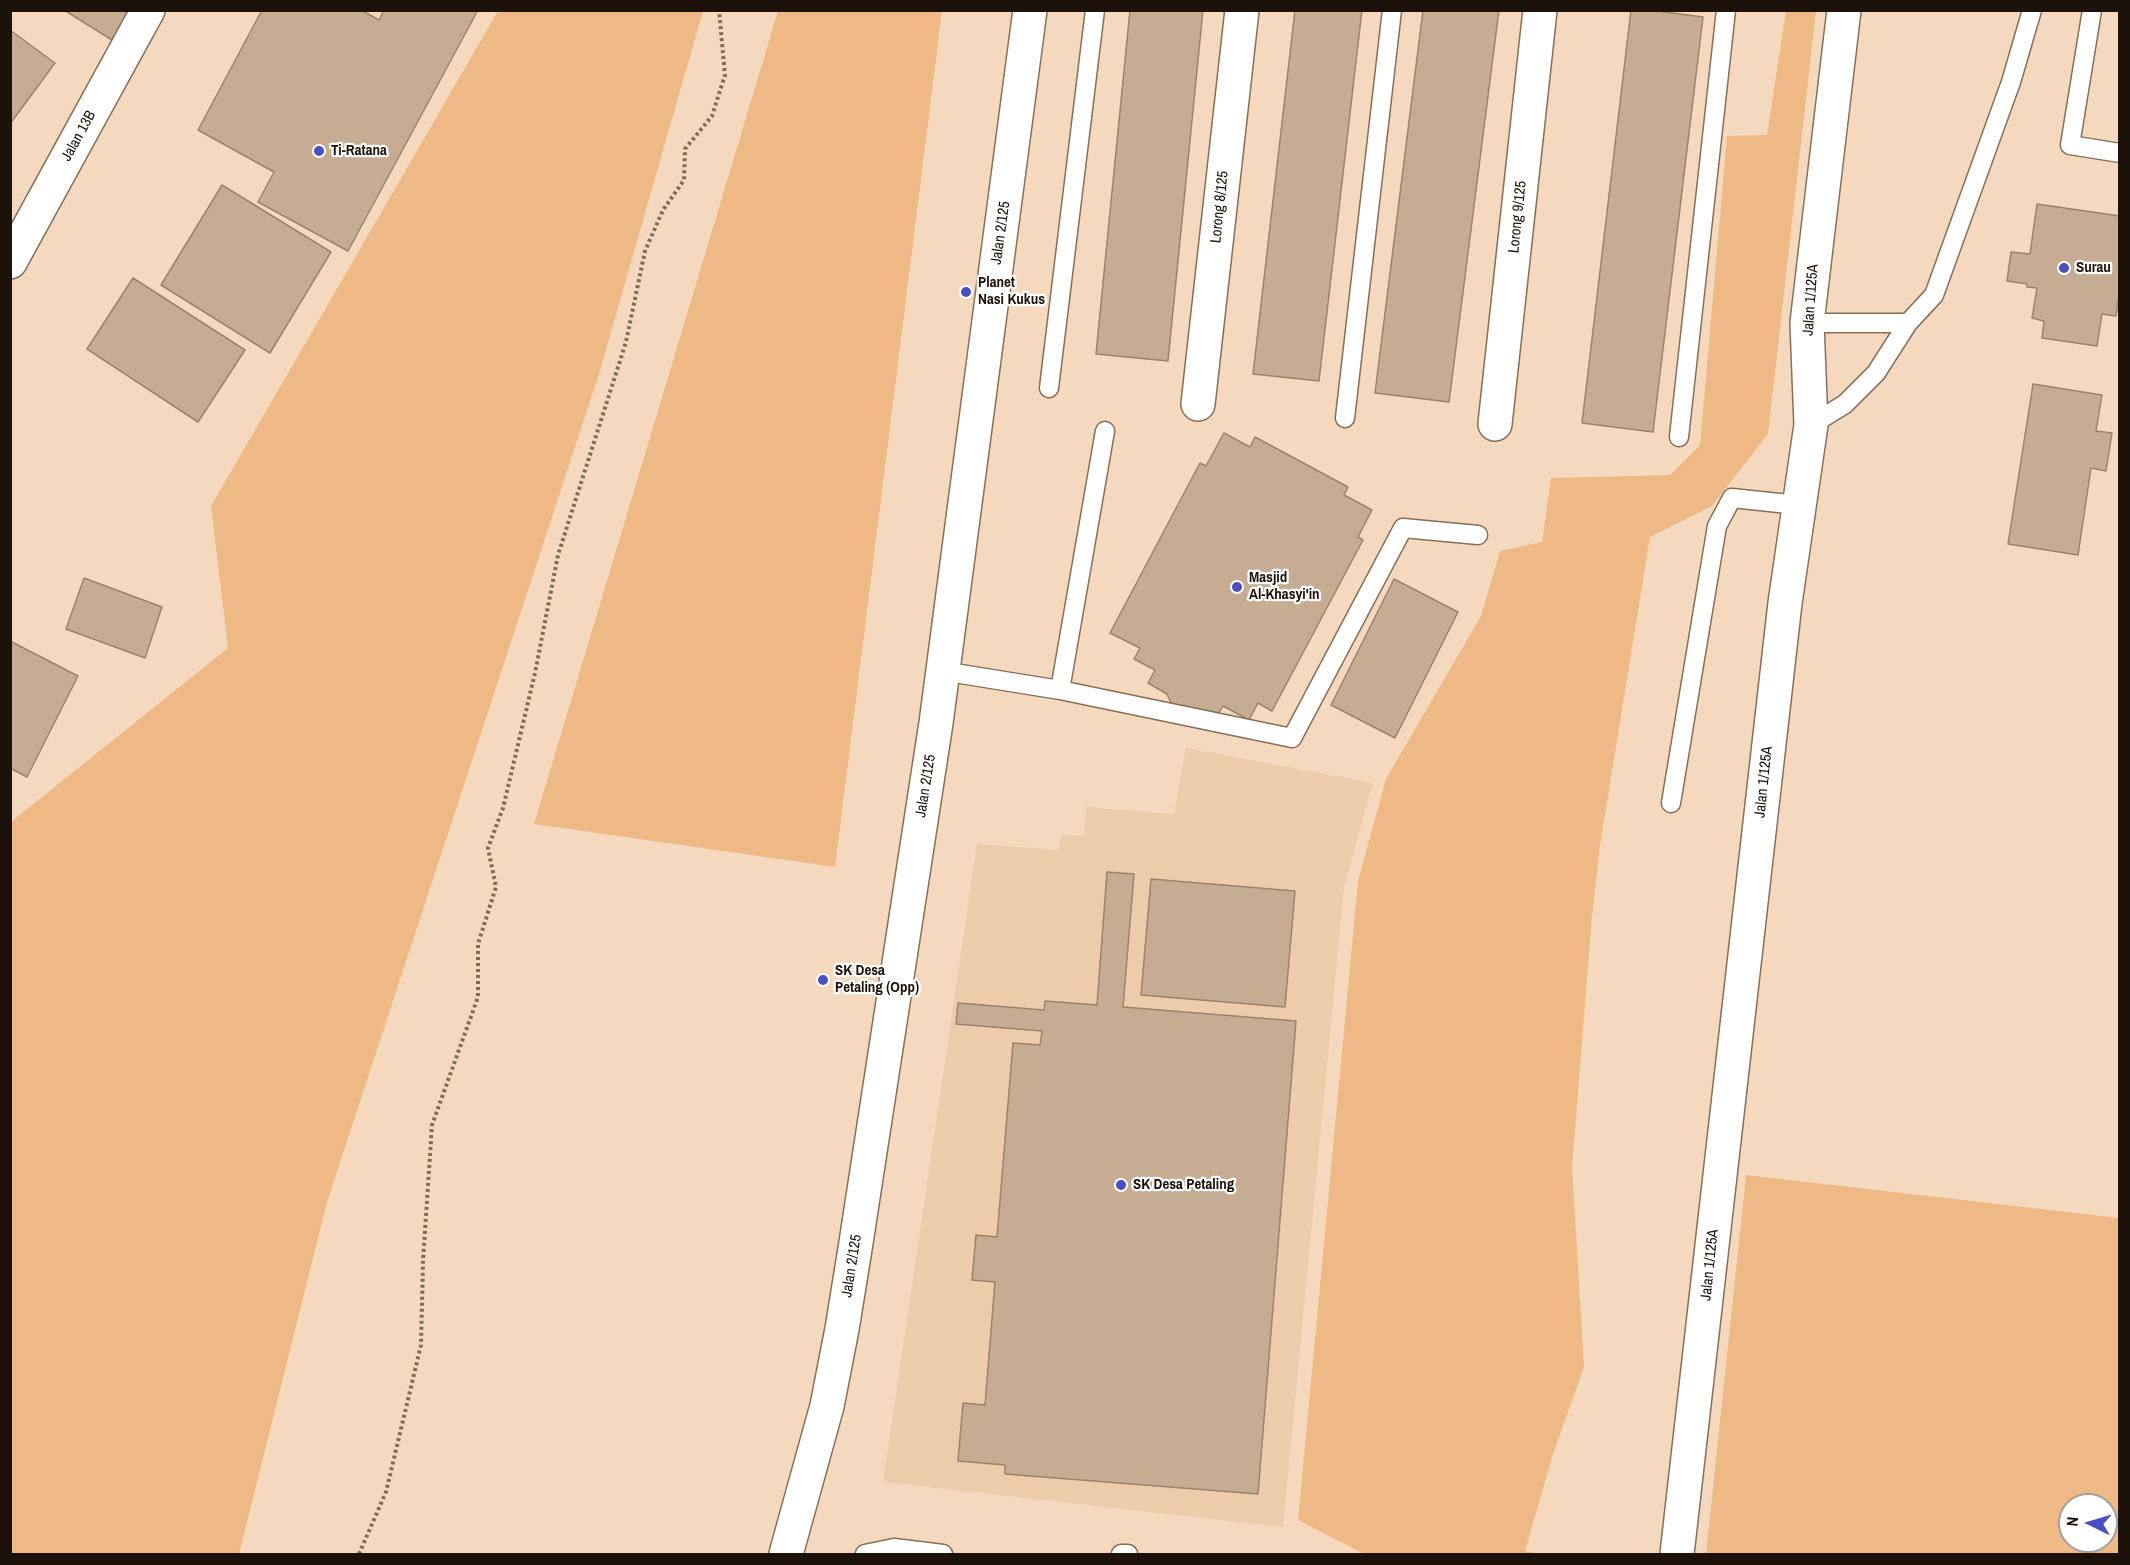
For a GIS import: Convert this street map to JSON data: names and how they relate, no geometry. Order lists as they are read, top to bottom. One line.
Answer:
{"streets":{"street":["Jalan 13B","Lorong 8/125","Lorong 9/125","Jalan 2/125","Jalan 1/125A"]},"places":["Ti-Ratana","Surau","Planet Nasi Kukus","Masjid Al-Khasyi'in","SK Desa Petaling (Opp)","SK Desa Petaling"],"north":"left"}
